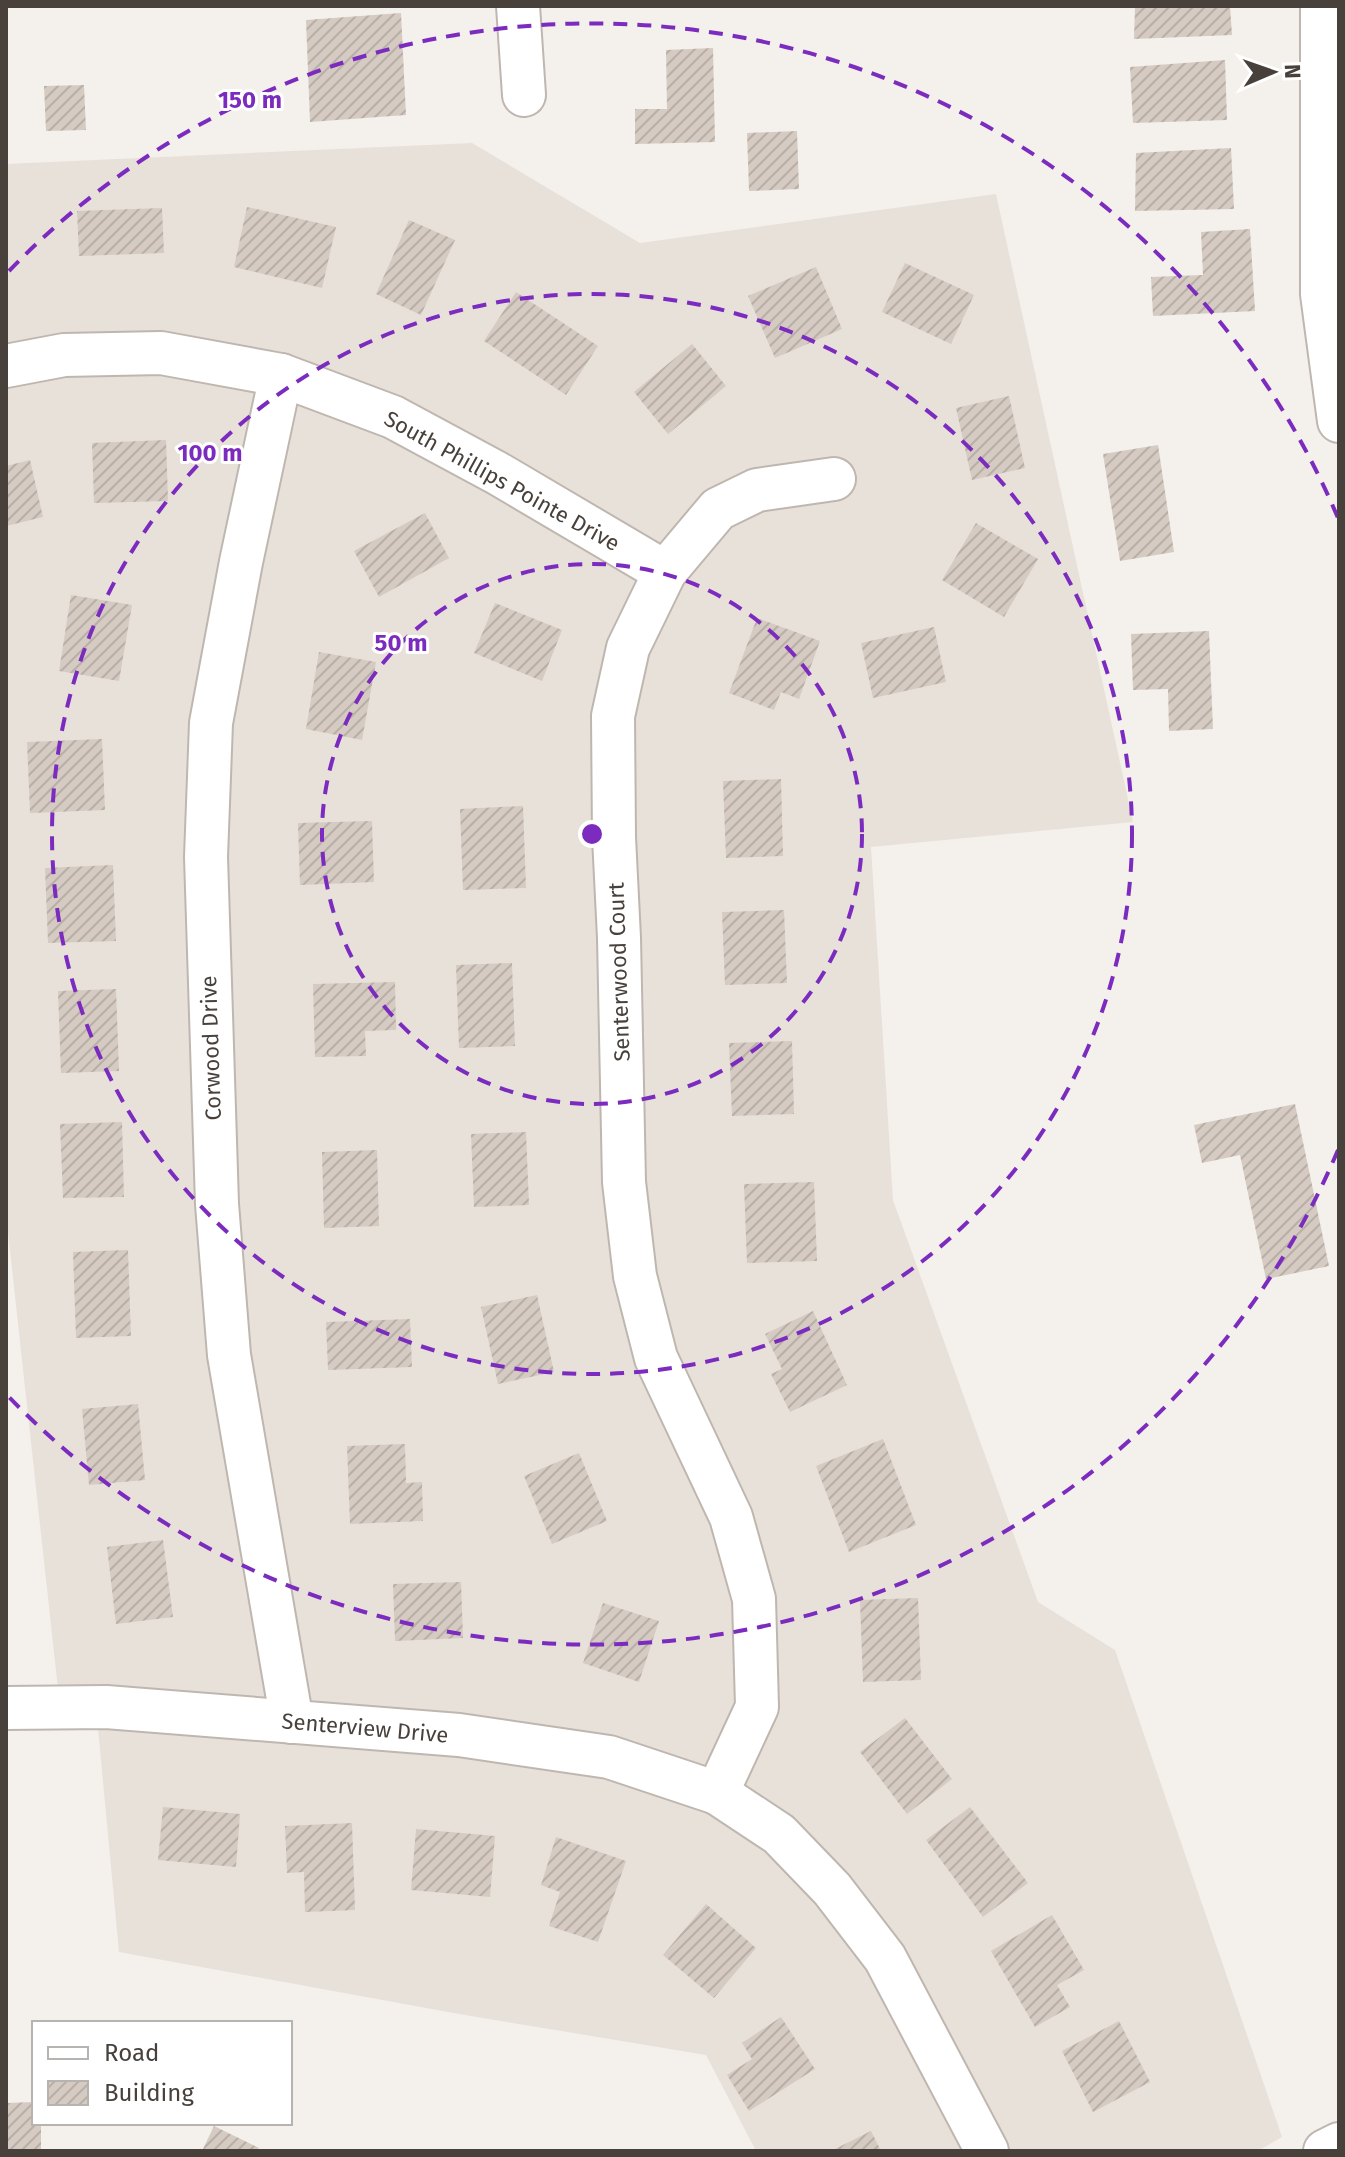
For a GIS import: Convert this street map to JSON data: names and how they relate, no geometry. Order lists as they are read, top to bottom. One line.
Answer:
{"streets":{"street":["South Phillips Pointe Drive","Senterwood Court","Corwood Drive","Senterview Drive"]},"crossings":[["South Phillips Pointe Drive","Senterwood Court"],["South Phillips Pointe Drive","Corwood Drive"],["Senterwood Court","Senterview Drive"],["Corwood Drive","Senterview Drive"]],"legend":["Road","Building"],"north":"right","rings":["150 m","100 m","50 m"]}
